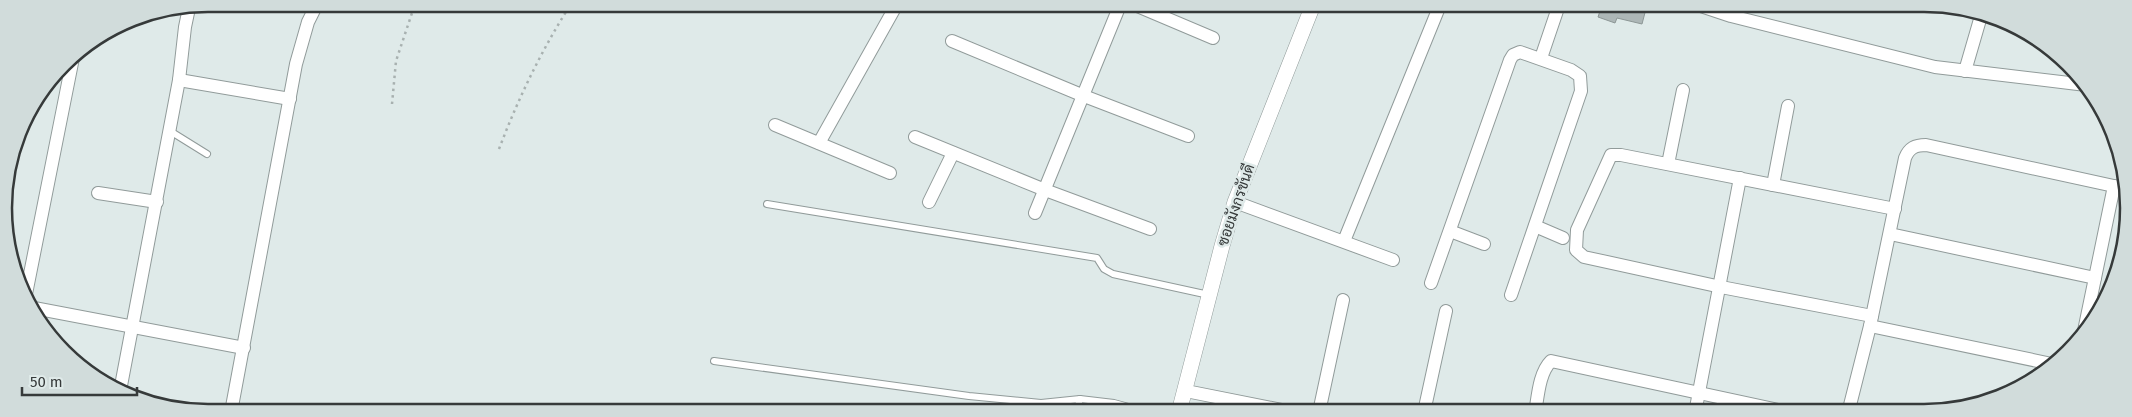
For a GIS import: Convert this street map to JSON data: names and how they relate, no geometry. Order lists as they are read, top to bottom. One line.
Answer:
{"streets":{"street":["ซอยมังกรขันดี"]},"scale_bar":"50 m"}
